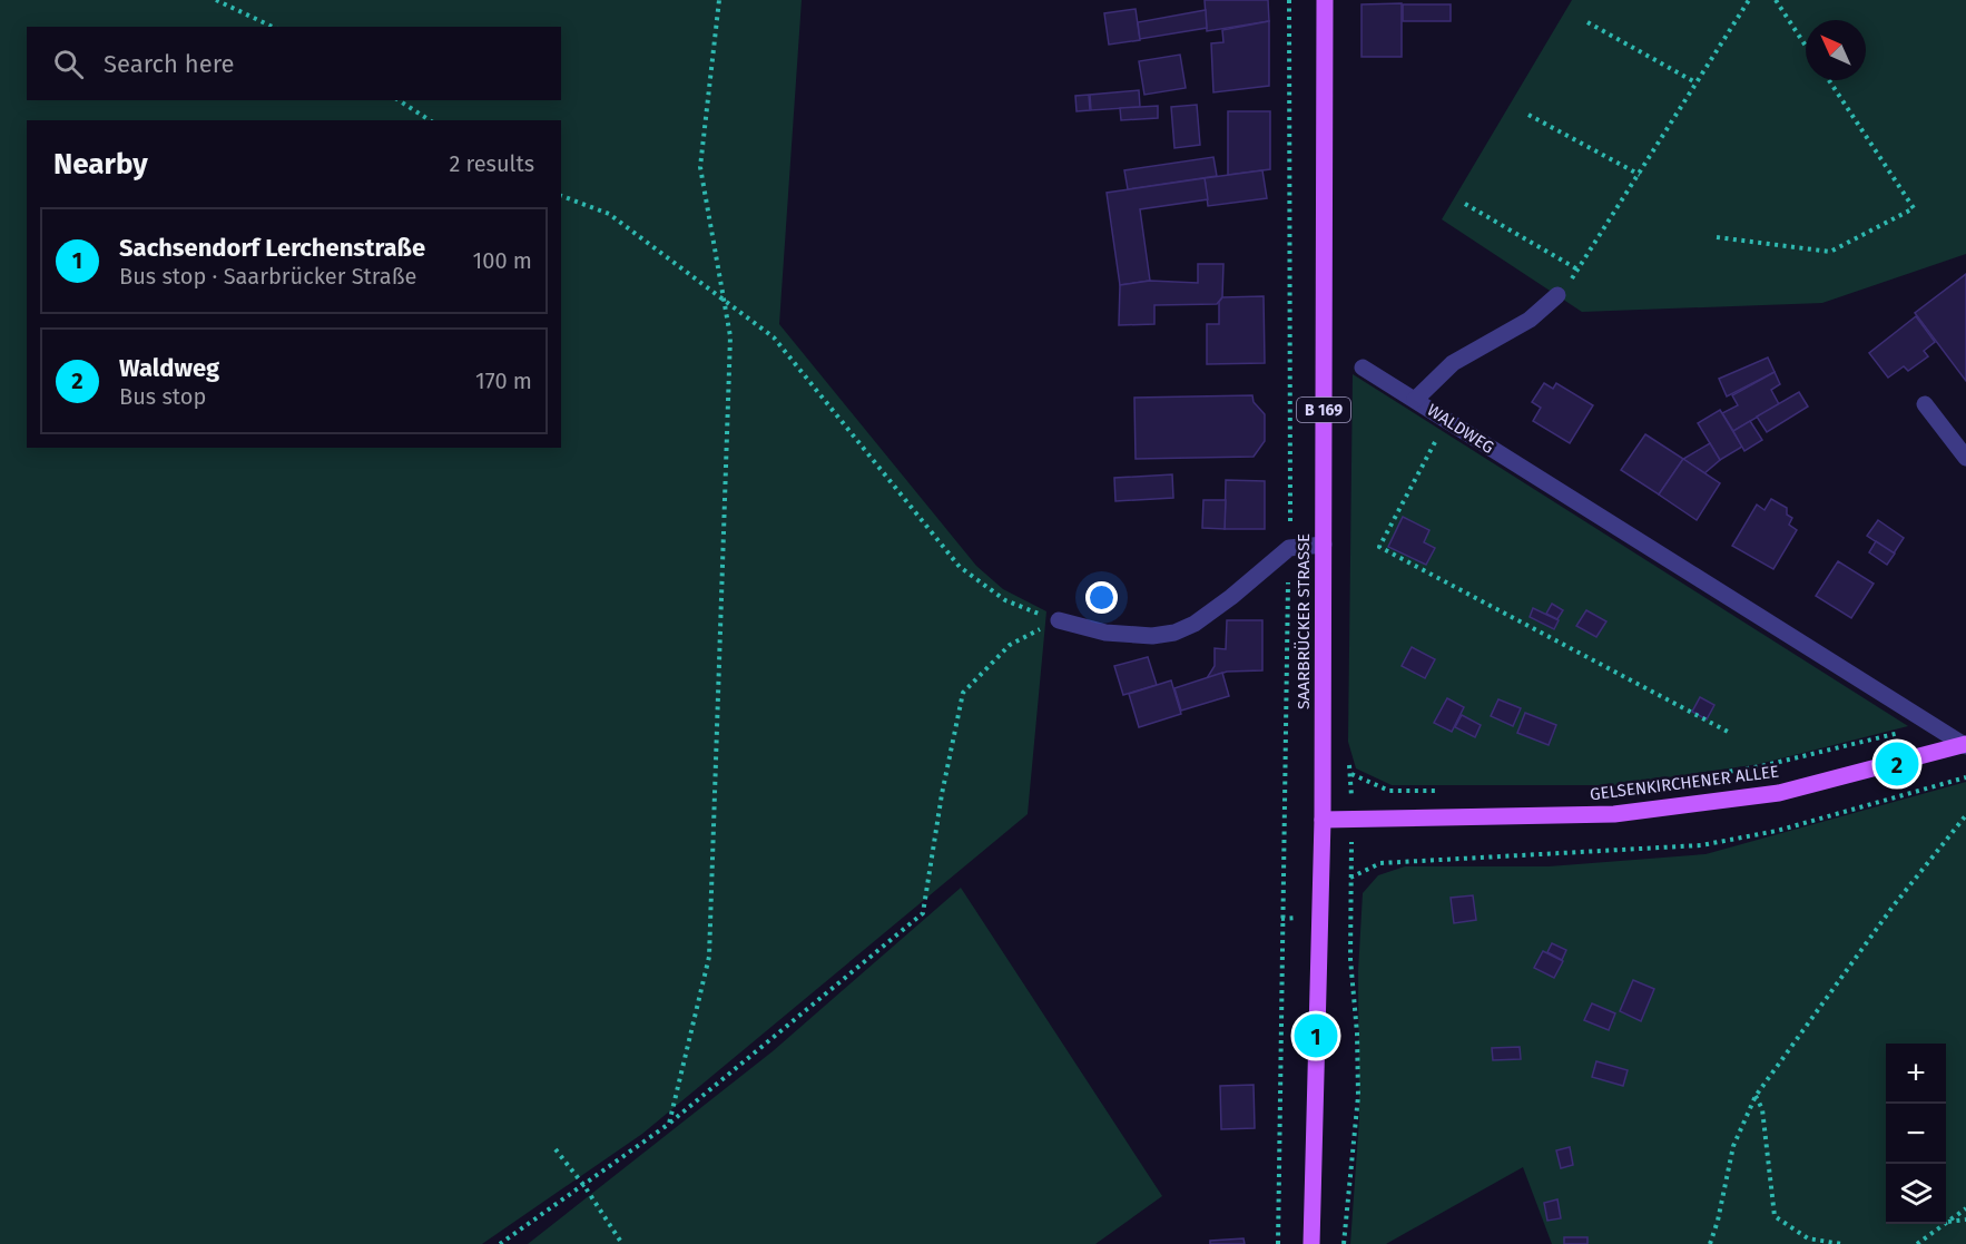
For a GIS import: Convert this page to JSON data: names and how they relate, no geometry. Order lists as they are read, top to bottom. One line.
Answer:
{"streets":{"main road":["B 169","SAARBRÜCKER STRASSE","GELSENKIRCHENER ALLEE"],"street":["WALDWEG"]},"crossings":[["WALDWEG","GELSENKIRCHENER ALLEE"],["SAARBRÜCKER STRASSE","GELSENKIRCHENER ALLEE"]],"north":"top left","page":{"search":"Search here","heading":["Nearby","2 results"],"list":[{"mark":"1","name":"Sachsendorf Lerchenstraße","note":"Bus stop · Saarbrücker Straße","value":"100 m"},{"mark":"2","name":"Waldweg","note":"Bus stop","value":"170 m"}],"pins":["2","1"],"map_buttons":["+","−"]}}
